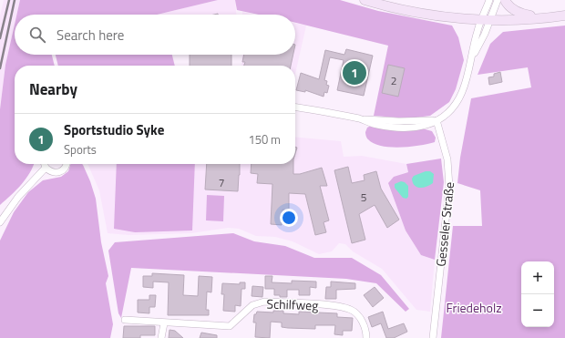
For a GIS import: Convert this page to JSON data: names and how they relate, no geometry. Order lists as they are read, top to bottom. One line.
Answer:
{"streets":{"street":["Gesseler Straße","Schilfweg"]},"parks":["Friedeholz"],"house_numbers":["2","7","5"],"page":{"search":"Search here","pins":"1","heading":"Nearby","list":[{"mark":"1","name":"Sportstudio Syke","note":"Sports","value":"150 m"}],"map_buttons":["+","−"]}}
